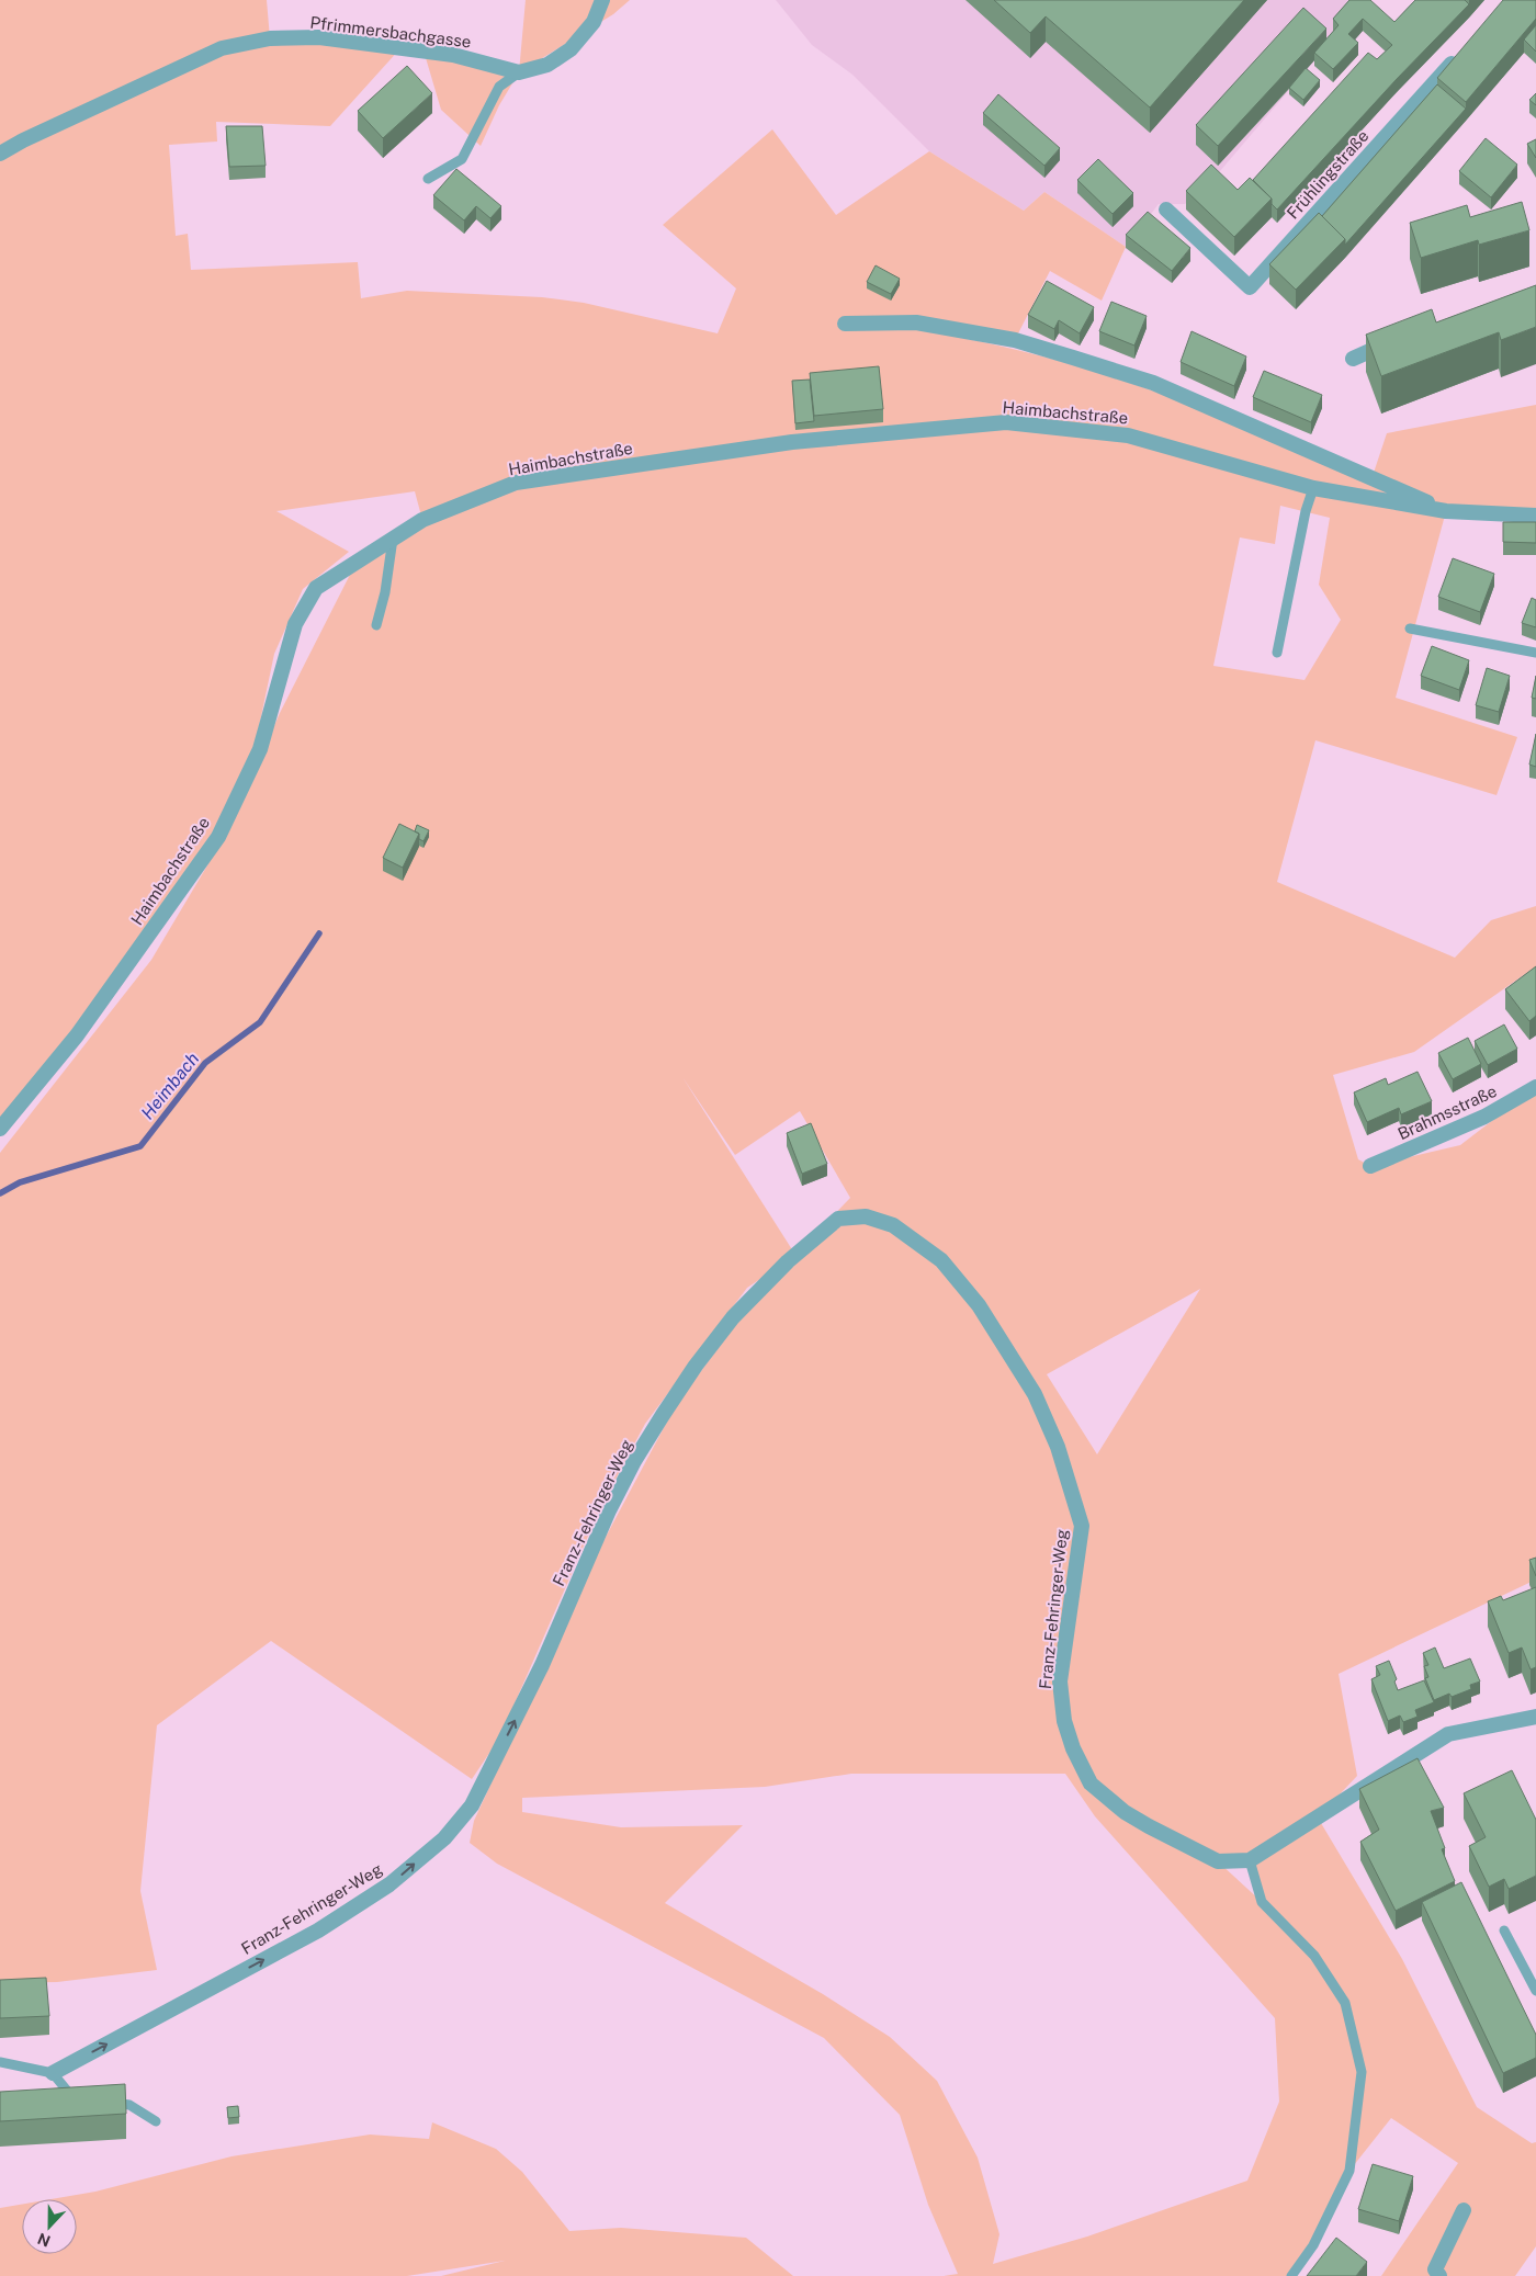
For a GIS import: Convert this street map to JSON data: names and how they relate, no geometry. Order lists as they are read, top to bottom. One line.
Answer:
{"streets":{"street":["Pfrimmersbachgasse","Frühlingstraße","Haimbachstraße","Brahmsstraße","Franz-Fehringer-Weg"]},"water":["Heimbach"],"north":"bottom"}
